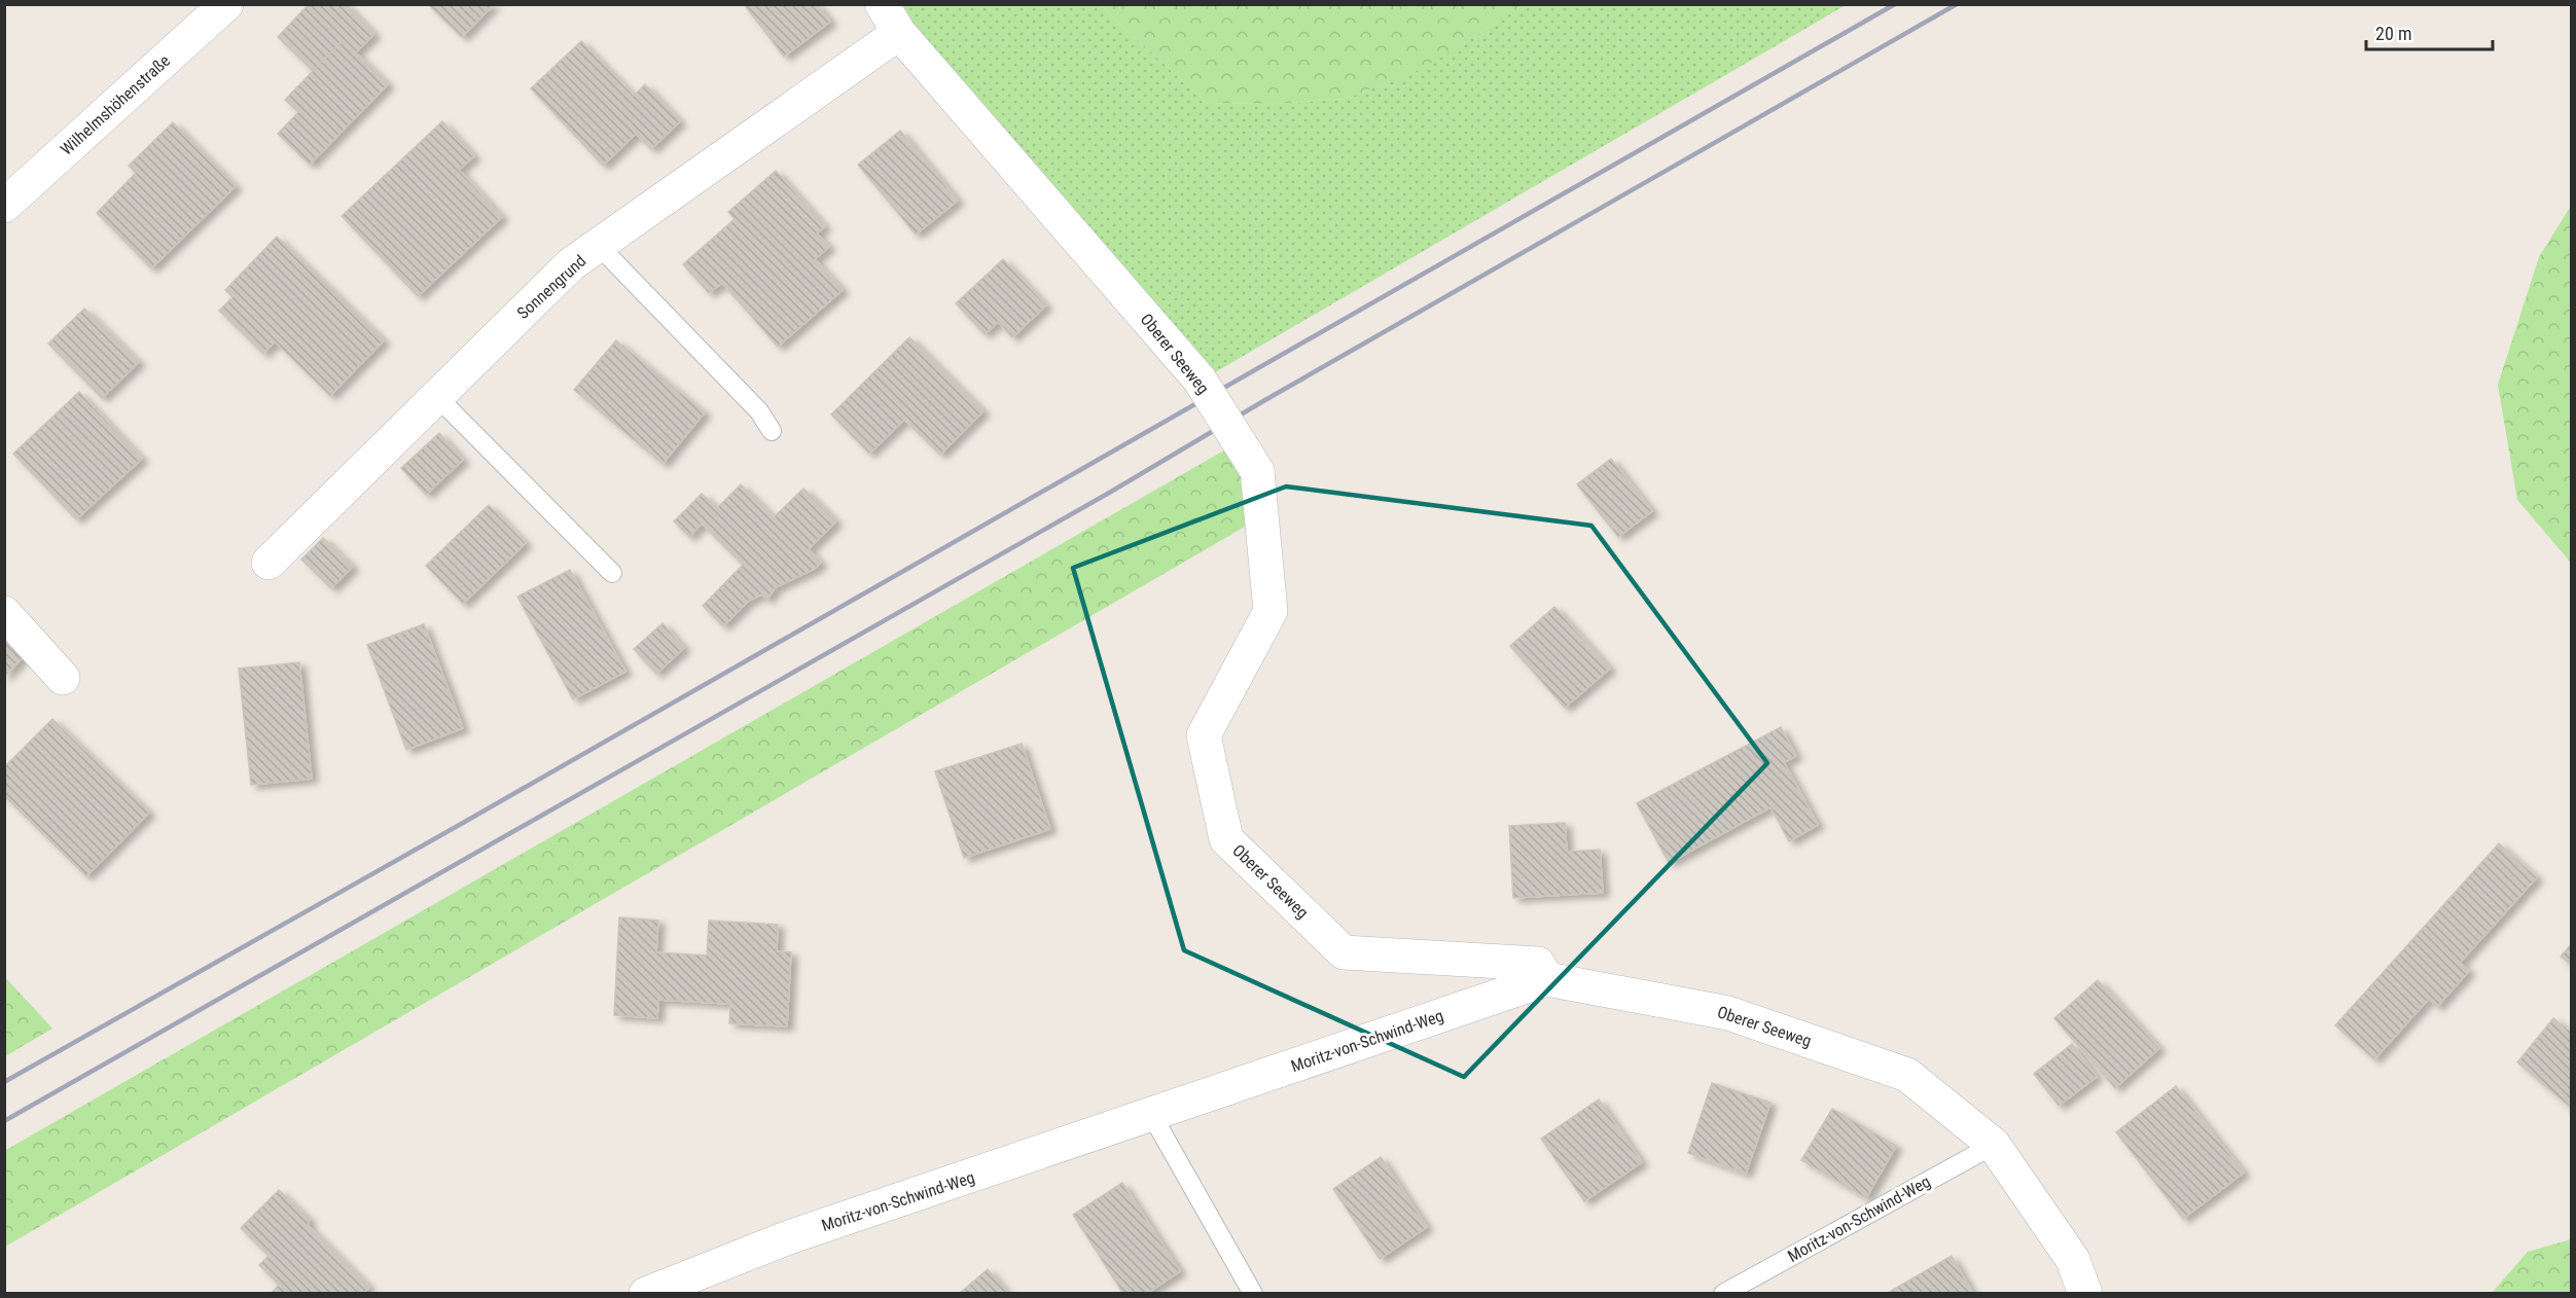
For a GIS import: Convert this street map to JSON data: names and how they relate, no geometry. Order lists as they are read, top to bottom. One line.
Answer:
{"streets":{"street":["Wilhelmshöhenstraße","Sonnengrund","Oberer Seeweg","Moritz-von-Schwind-Weg"]},"crossings":[["Sonnengrund","Oberer Seeweg"],["Oberer Seeweg","Moritz-von-Schwind-Weg"]],"scale_bar":"20 m"}
